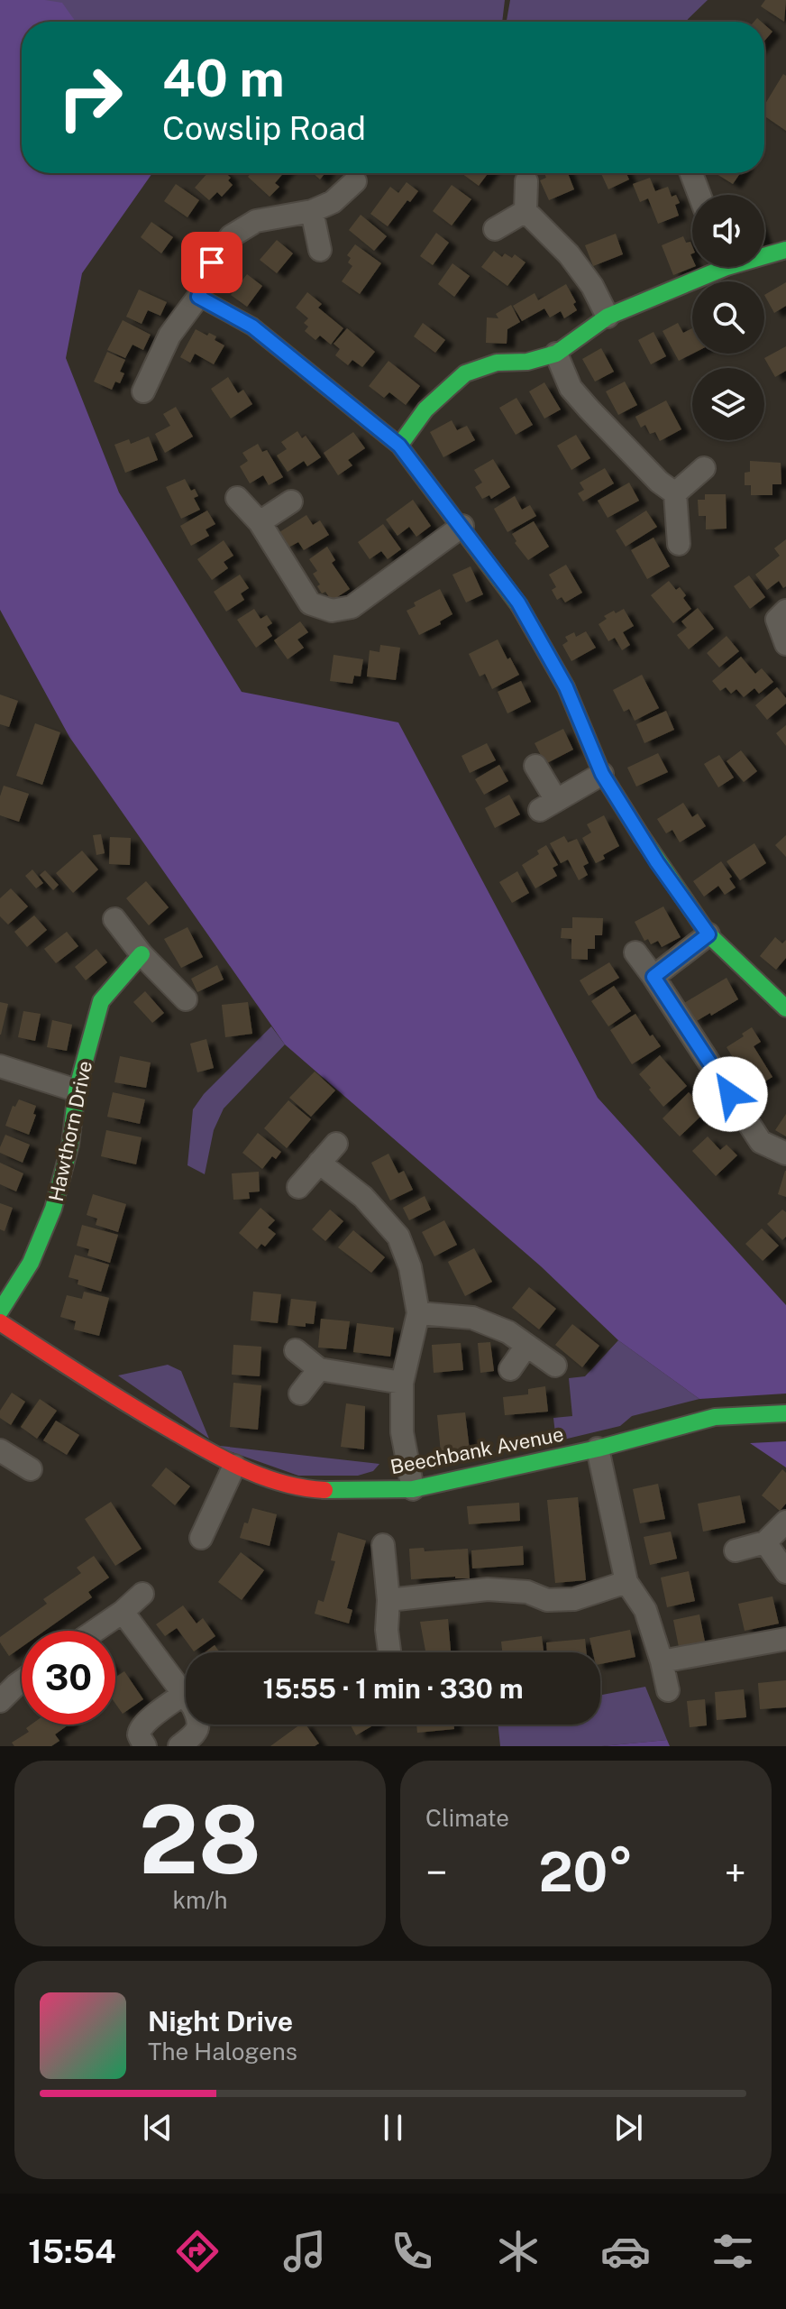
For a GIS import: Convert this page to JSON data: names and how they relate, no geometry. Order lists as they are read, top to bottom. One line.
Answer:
{"streets":{"street":["Hawthorn Drive","Beechbank Avenue"]},"page":{"turn":["40 m","Cowslip Road"],"limit":"30","trip":"15:55 · 1 min · 330 m","tile":[["28","km/h"],"Climate"],"heat":["−","20°","+"],"song":["Night Drive","The Halogens"],"tabs":"15:54"}}
